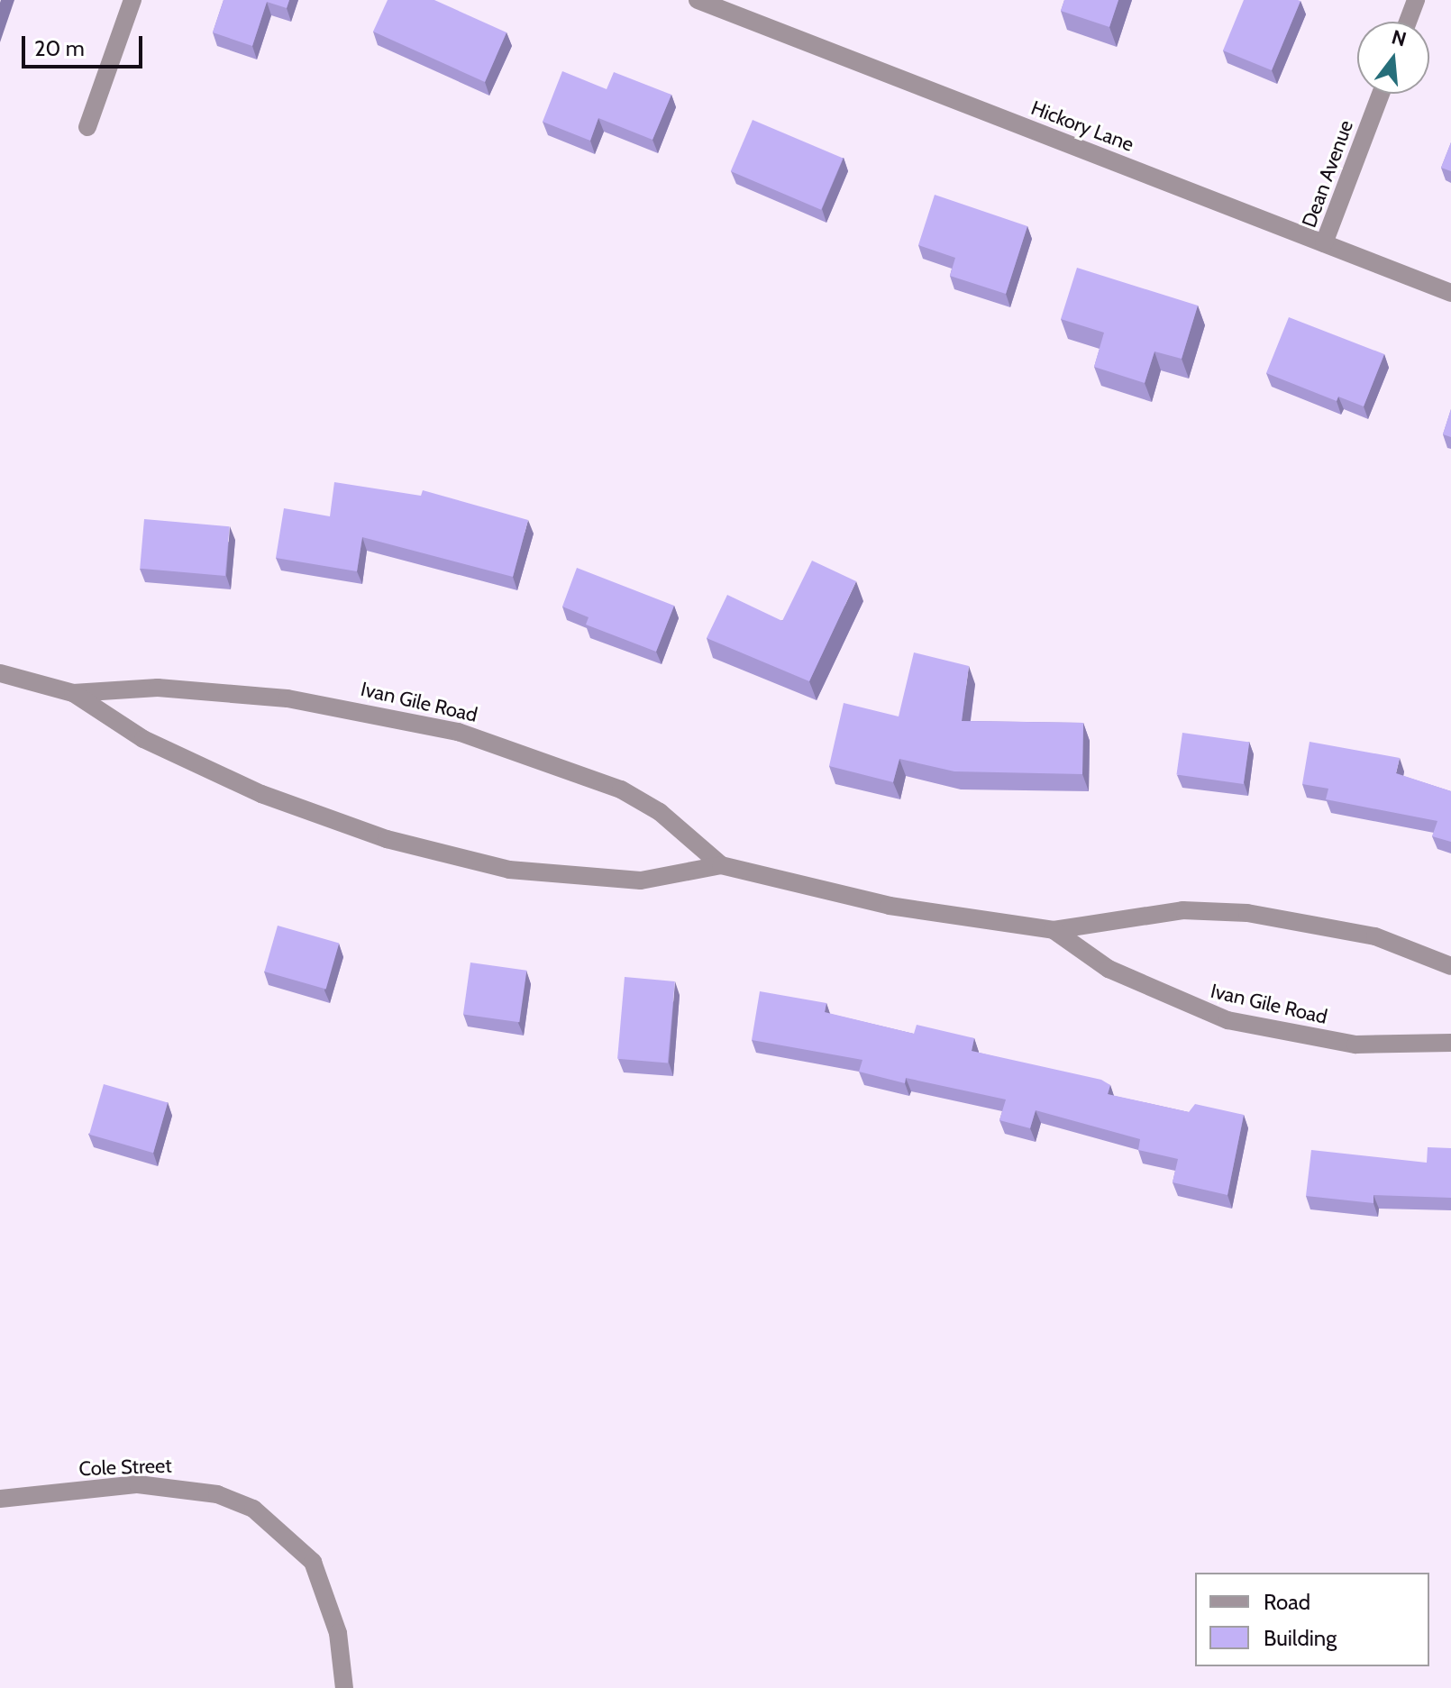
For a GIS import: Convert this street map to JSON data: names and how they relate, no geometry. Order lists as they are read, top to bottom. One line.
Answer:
{"streets":{"street":["Hickory Lane","Dean Avenue","Ivan Gile Road","Cole Street"]},"crossings":[["Hickory Lane","Dean Avenue"]],"legend":["Road","Building"],"scale_bar":"20 m","north":"top"}
